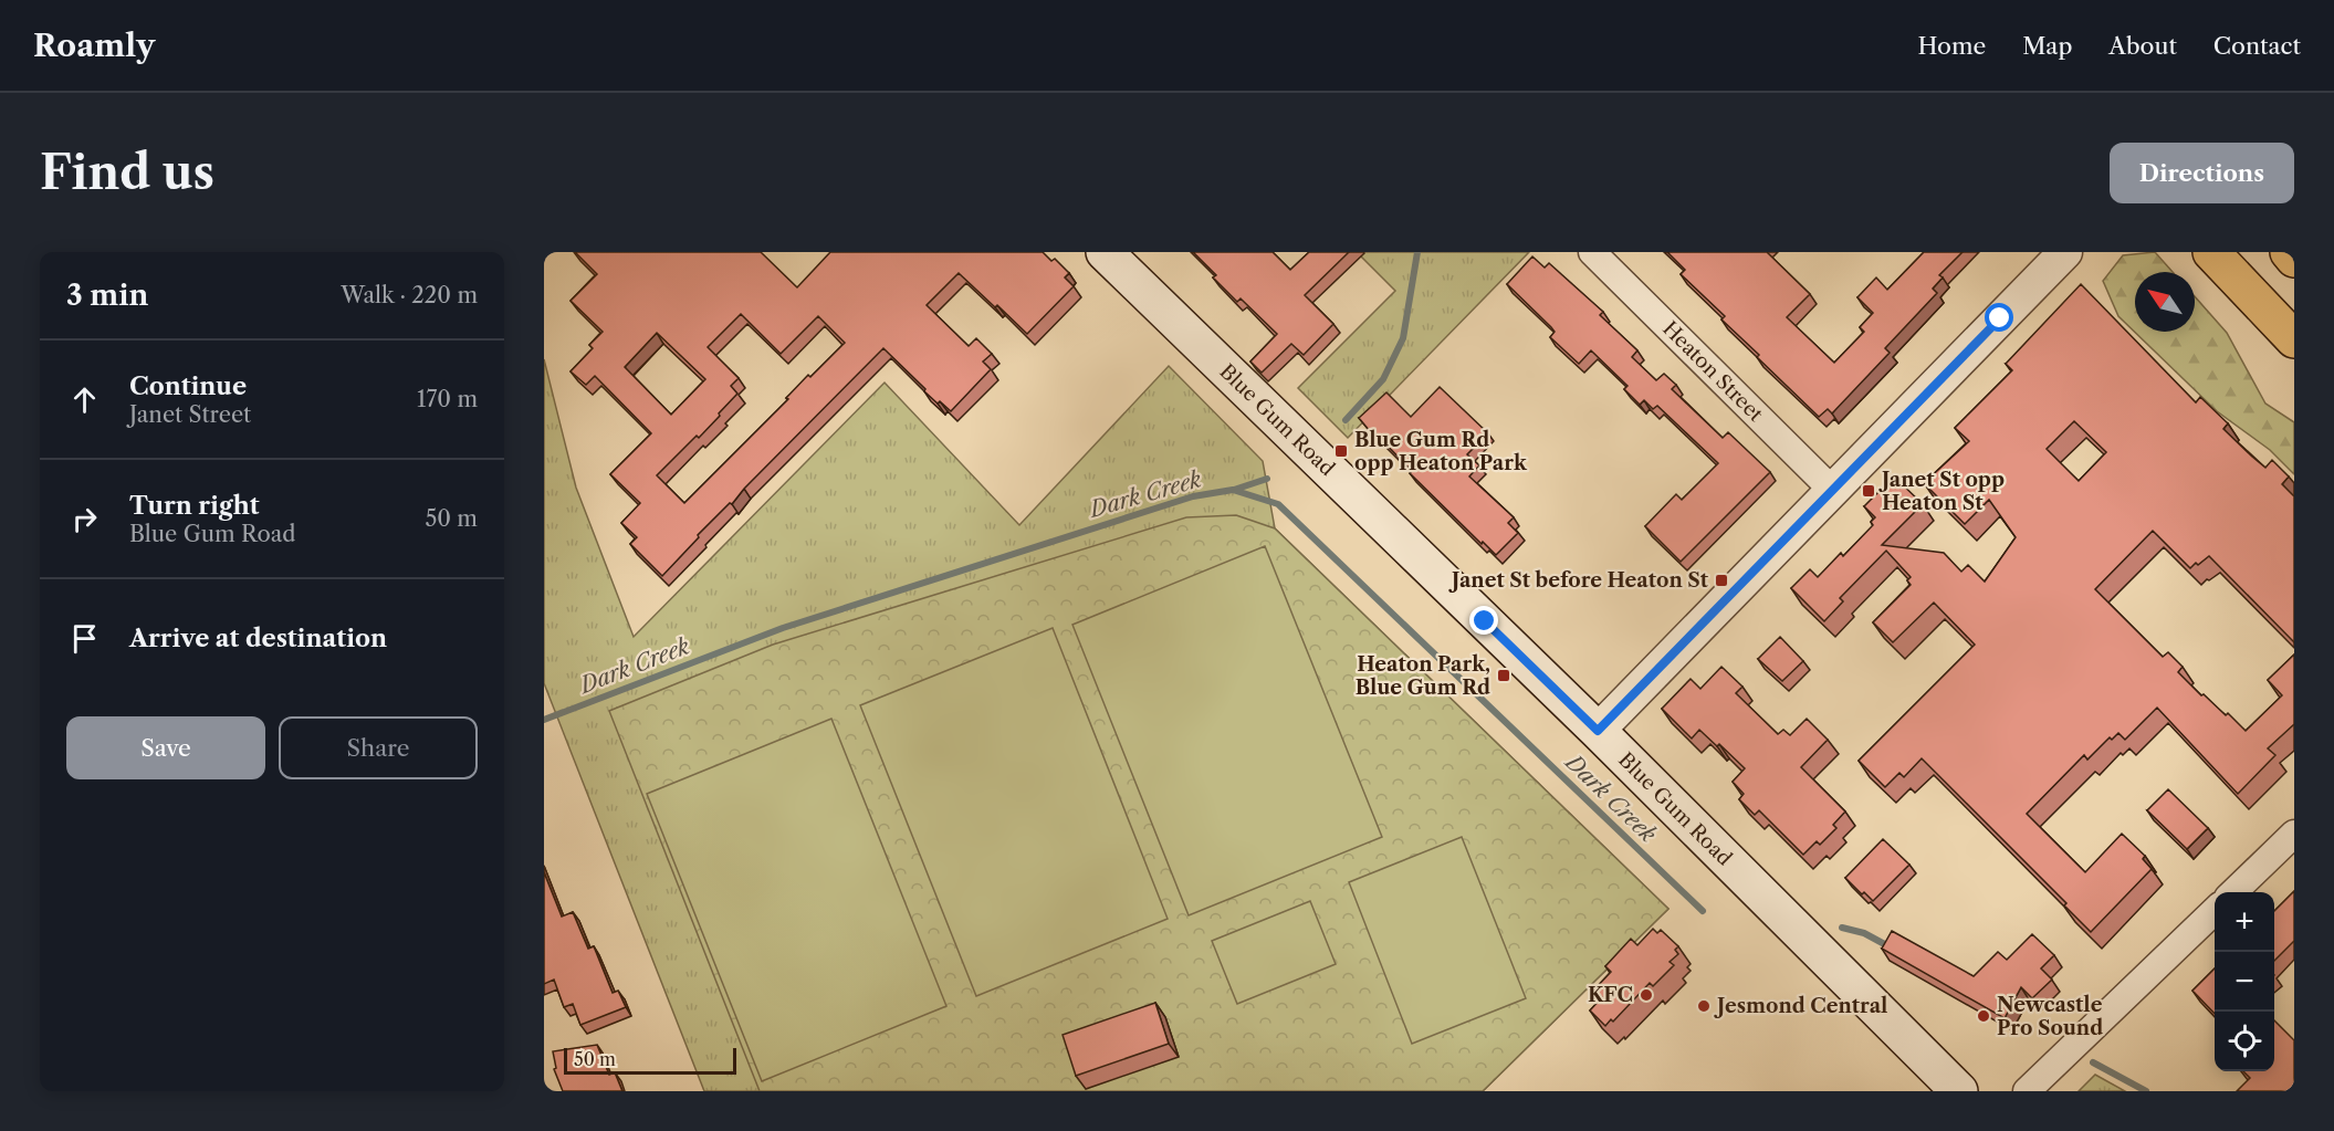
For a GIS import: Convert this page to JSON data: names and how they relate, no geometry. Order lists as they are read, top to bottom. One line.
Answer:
{"streets":{"main road":["Blue Gum Road"],"street":["Heaton Street"]},"water":["Dark Creek"],"places":{"transit":["Blue Gum Rd opp Heaton Park","Janet St opp Heaton St","Janet St before Heaton St","Heaton Park, Blue Gum Rd"],"other":["KFC","Jesmond Central","Newcastle Pro Sound"]},"scale_bar":"50 m","north":"top left","page":{"header":"Roamly","nav":["Home","Map","About","Contact"],"buttons":["Directions",["Save","Share"]],"title":"Find us","heading":["3 min","Walk · 220 m"],"list":[["Continue","Janet Street","170 m"],["Turn right","Blue Gum Road","50 m"],"Arrive at destination"],"map_buttons":["+","−"],"scale":"50 m"}}
